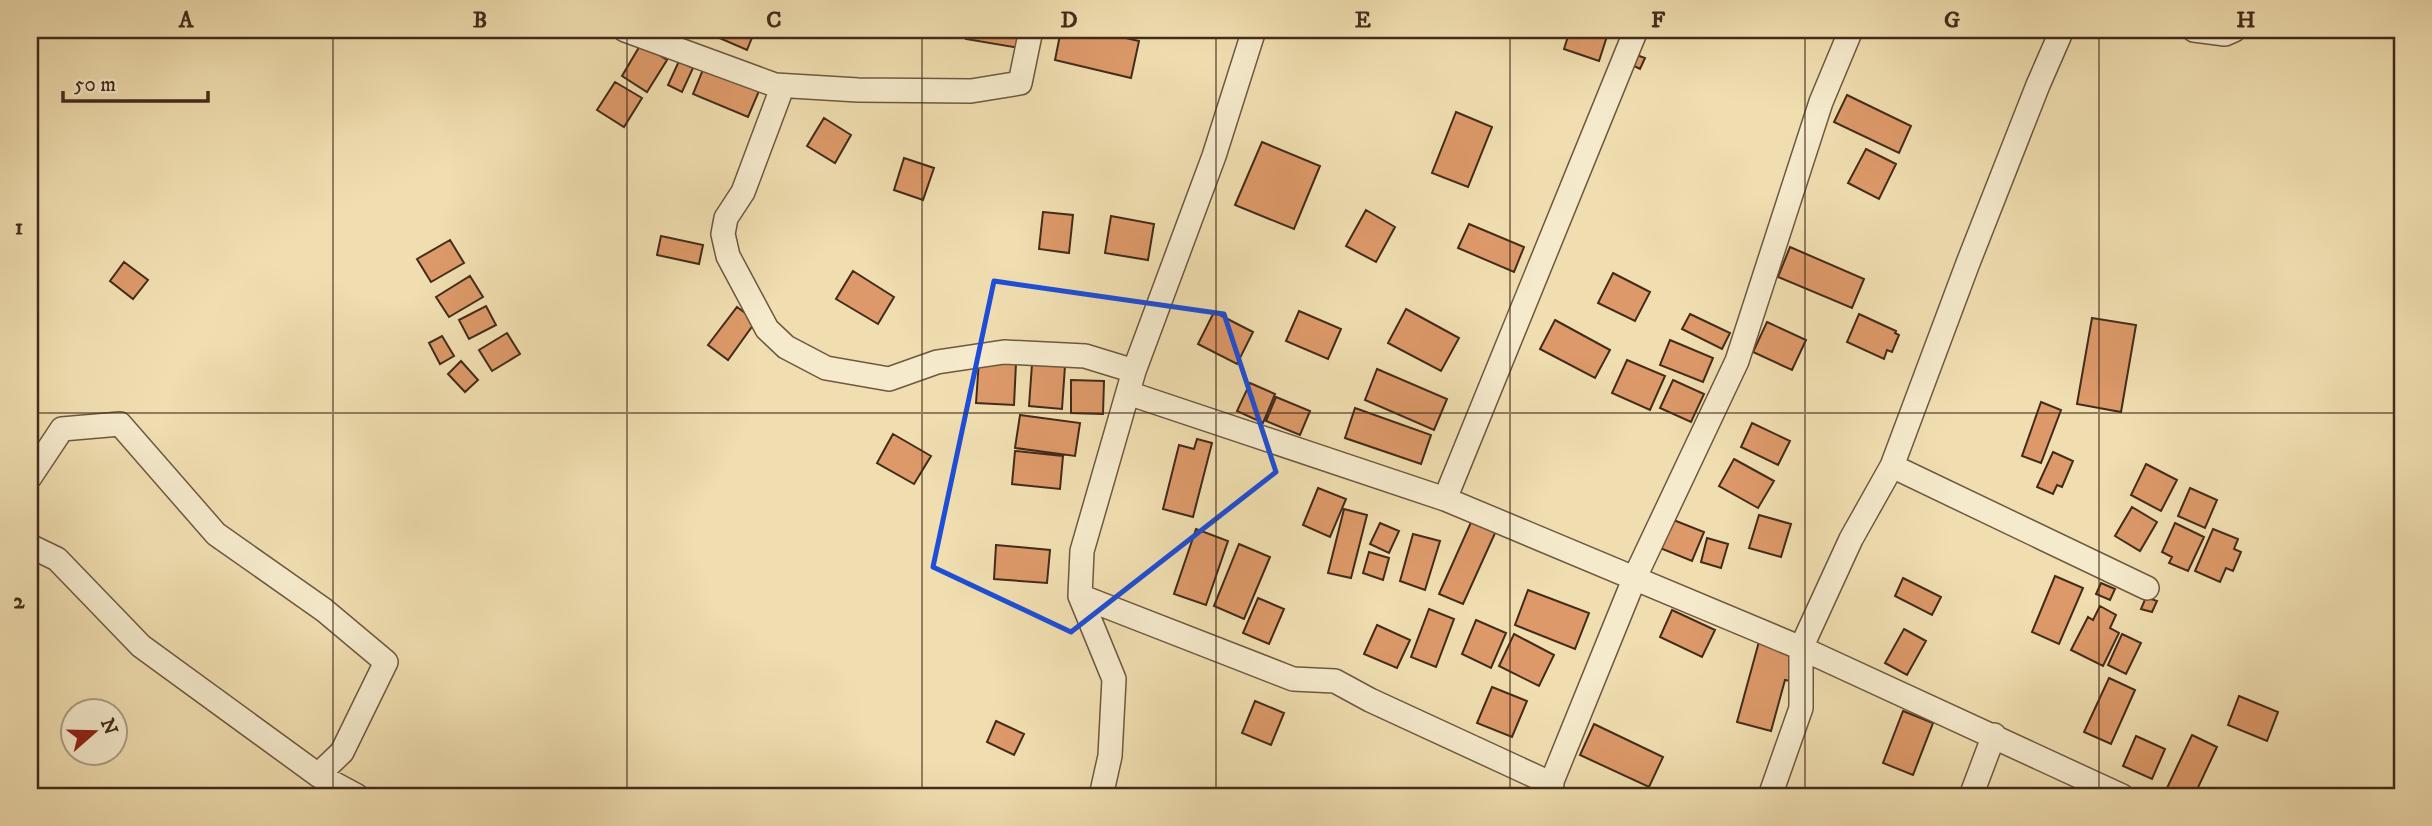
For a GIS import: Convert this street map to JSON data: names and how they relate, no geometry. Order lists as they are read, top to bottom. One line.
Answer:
{"scale_bar":"50 m","north":"right","grid":{"columns":["A","B","C","D","E","F","G","H"],"rows":["1","2"]}}
